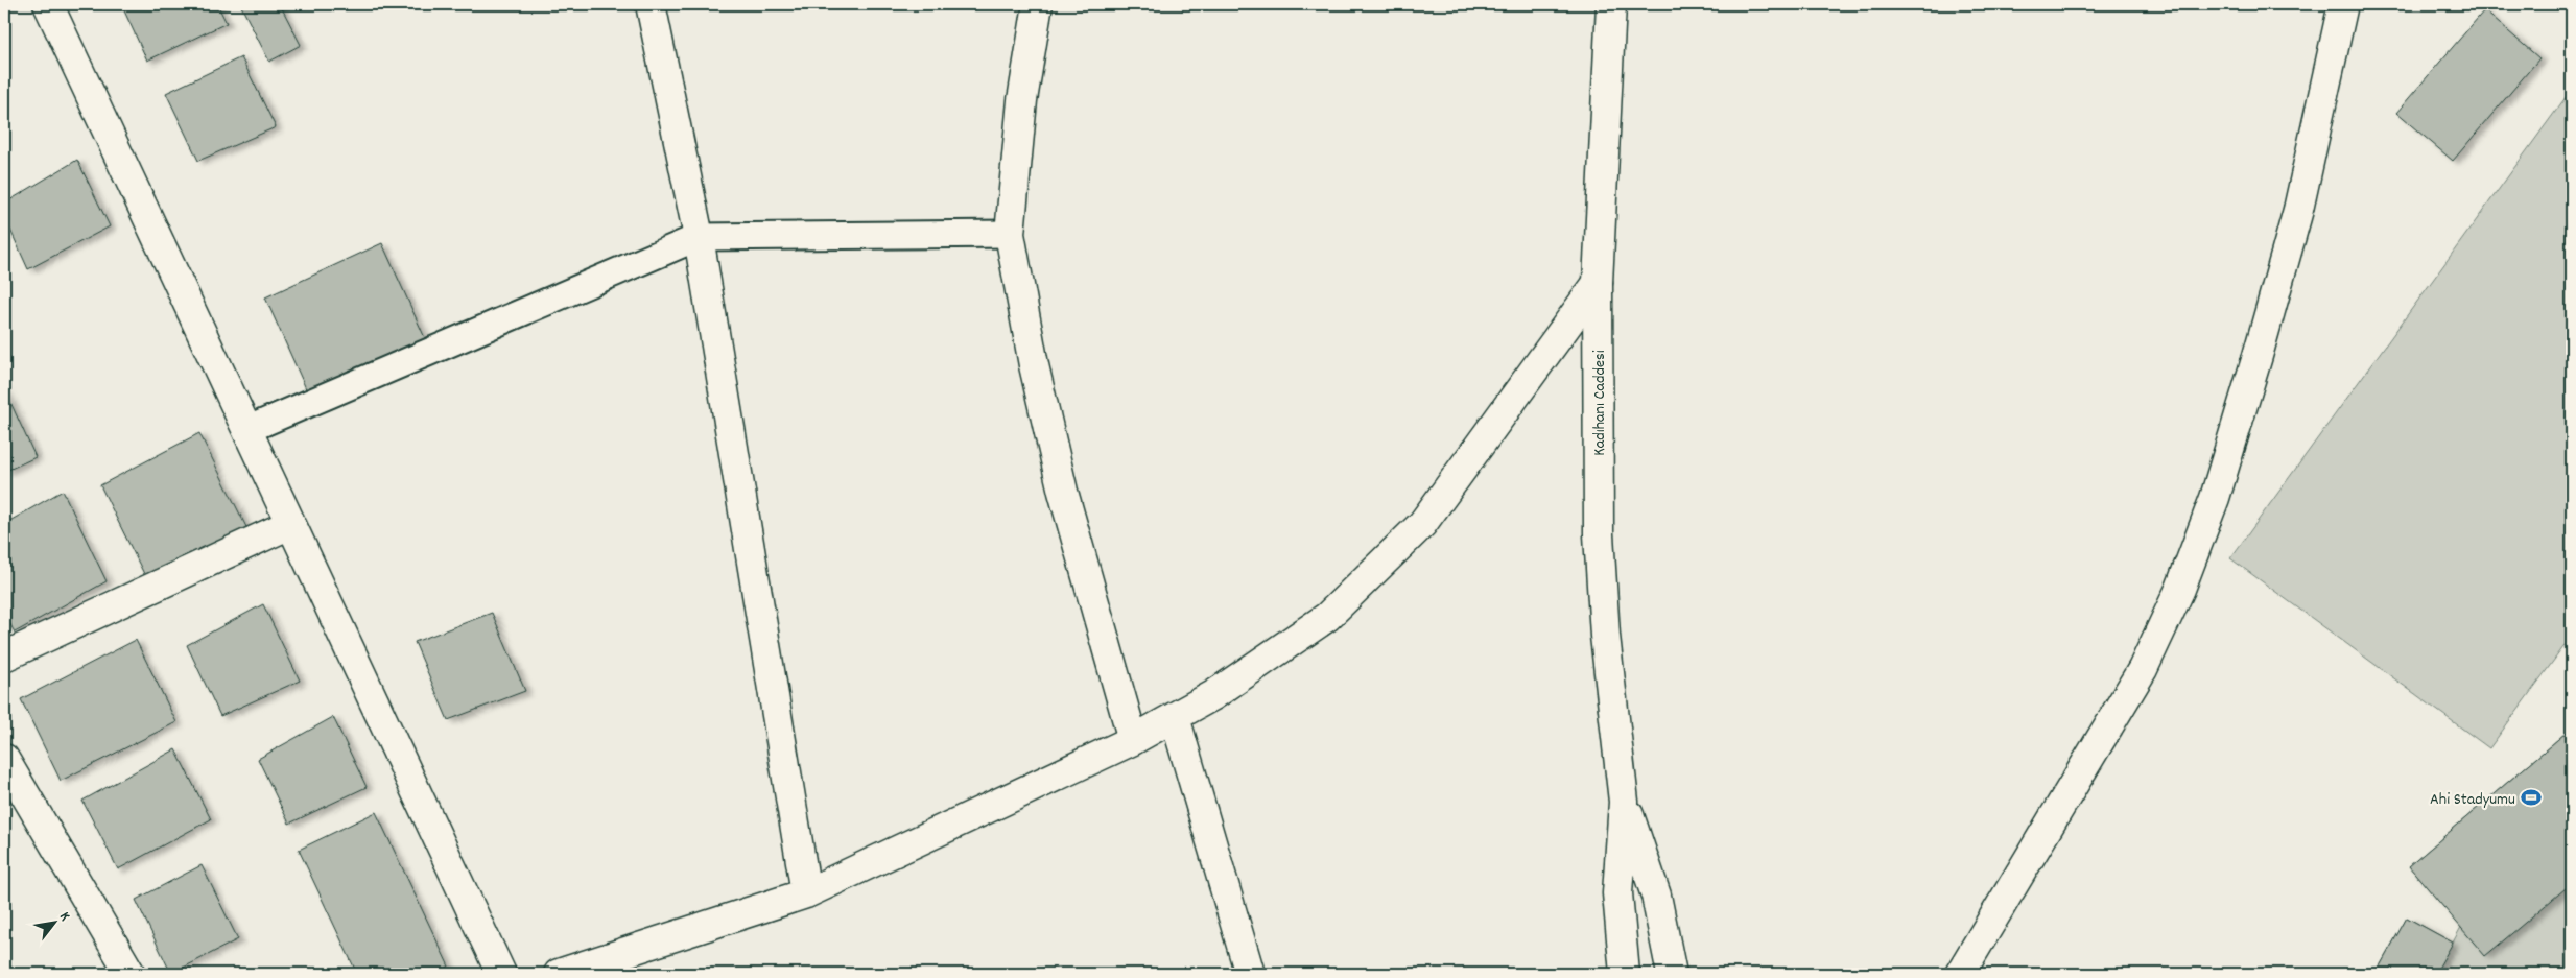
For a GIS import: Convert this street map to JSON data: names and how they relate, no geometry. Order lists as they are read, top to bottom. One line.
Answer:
{"streets":{"street":["Kadıhanı Caddesi"]},"places":{"sports":["Ahi Stadyumu"]},"north":"top right"}
